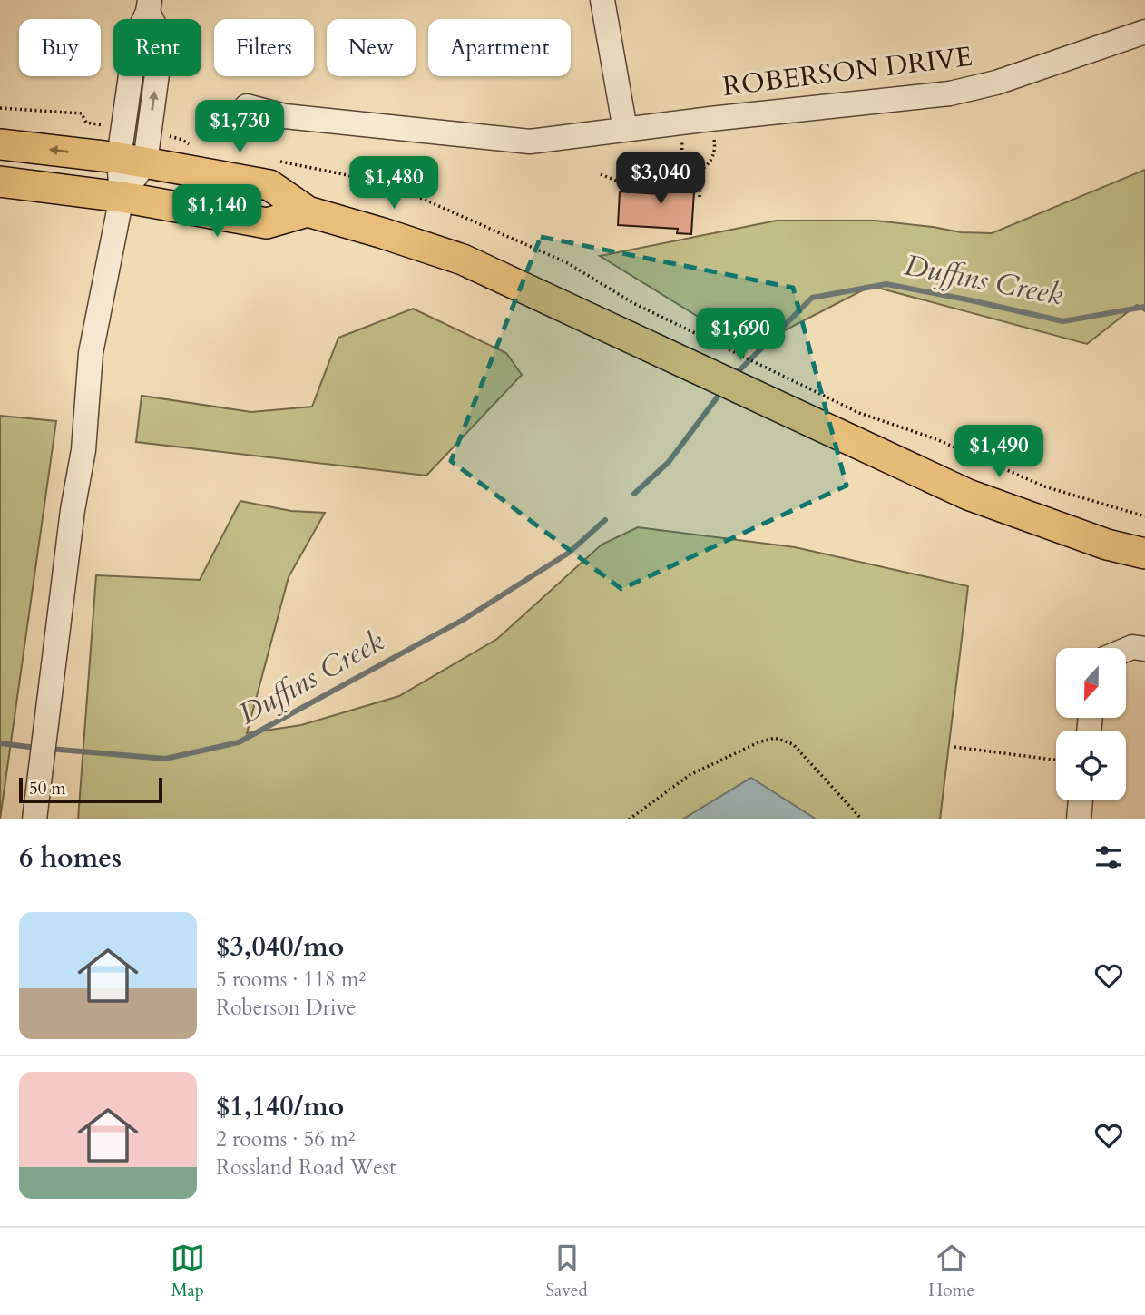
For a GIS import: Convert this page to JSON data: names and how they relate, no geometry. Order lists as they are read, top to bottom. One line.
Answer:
{"streets":{"street":["ROBERSON DRIVE"]},"water":["Duffins Creek"],"scale_bar":"50 m","north":"bottom","page":{"chip":["Buy","Rent","Filters","New","Apartment"],"price":["$1,730","$3,040","$1,480","$1,140","$1,690","$1,490"],"scale":"50 m","heading":"6 homes","list":[{"name":"$3,040/mo","note":"5 rooms · 118 m² · Roberson Drive"},{"name":"$1,140/mo","note":"2 rooms · 56 m² · Rossland Road West"}],"tabs":["Map","Saved","Home"]}}
